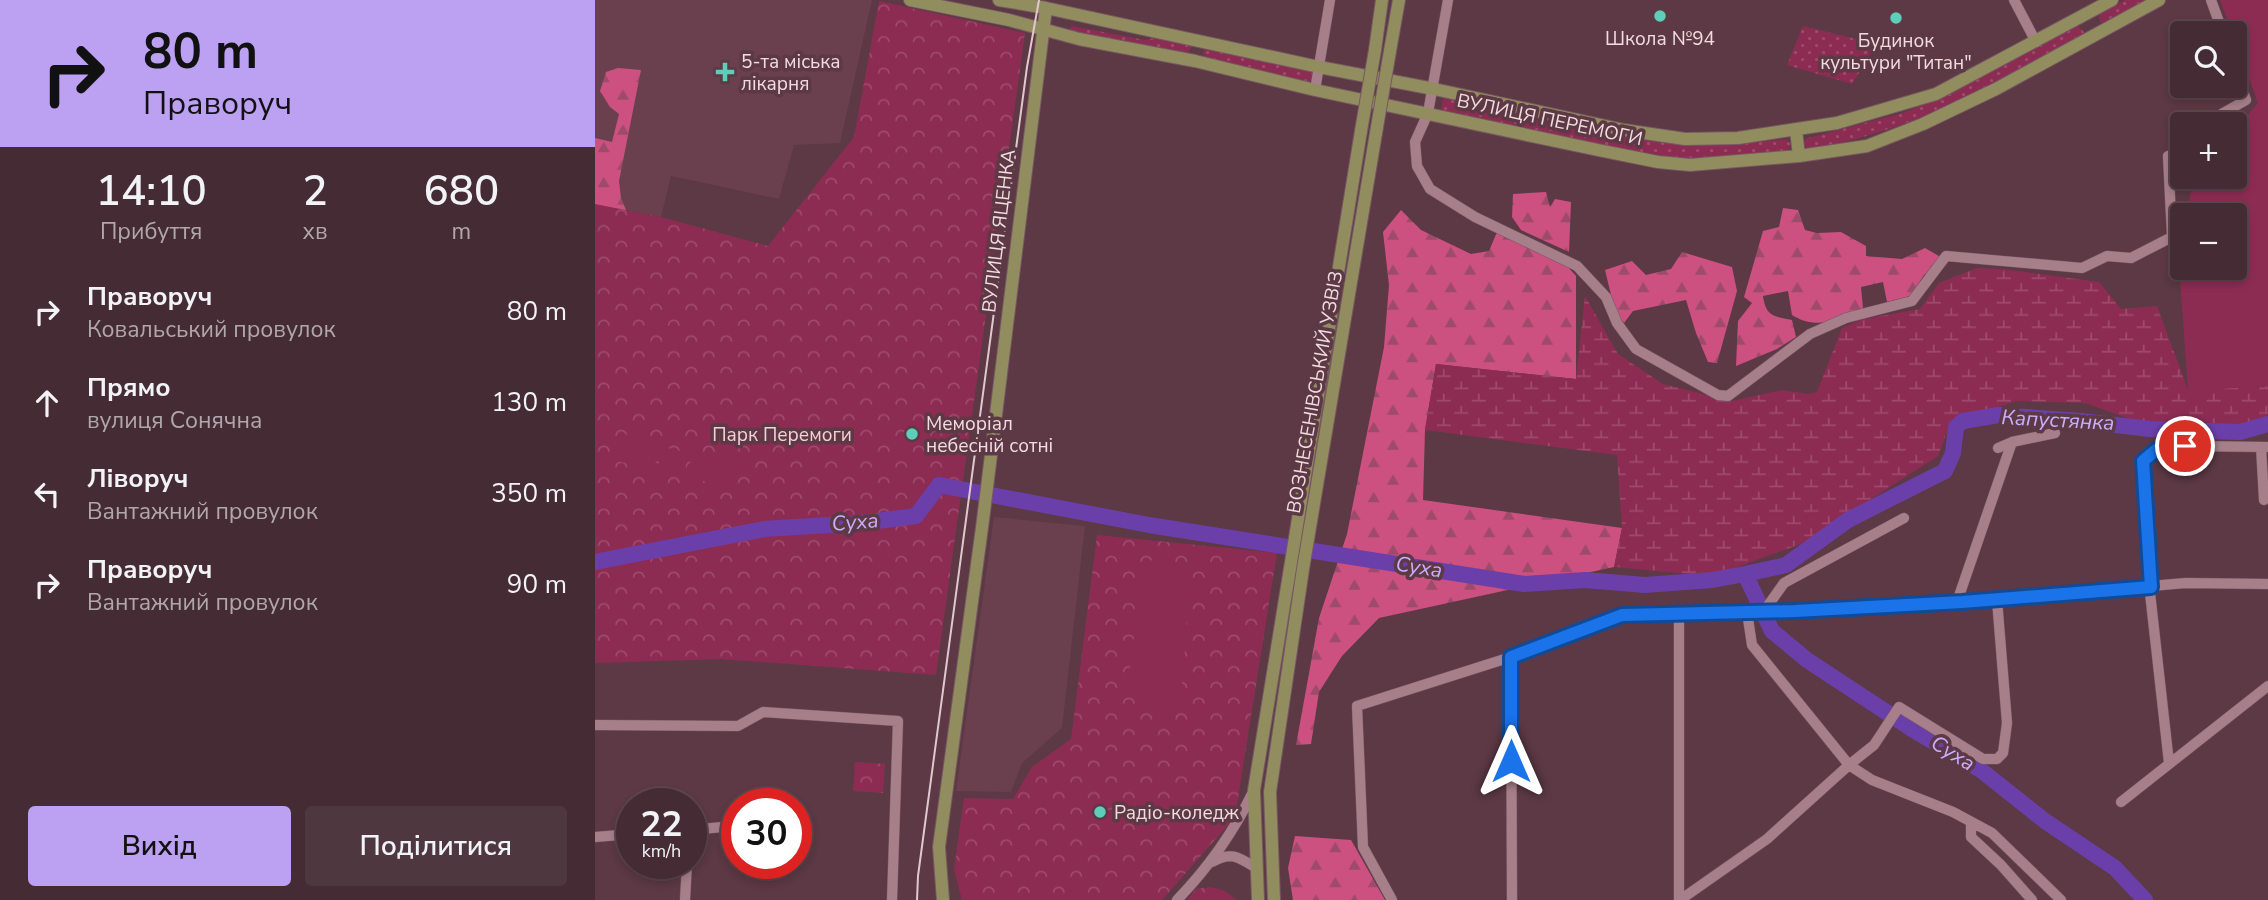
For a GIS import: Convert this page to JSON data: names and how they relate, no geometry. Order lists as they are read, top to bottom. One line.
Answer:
{"streets":{"main road":["ВУЛИЦЯ ПЕРЕМОГИ","ВУЛИЦЯ ЯЦЕНКА","ВОЗНЕСЕНІВСЬКИЙ УЗВІЗ"]},"crossings":[["ВУЛИЦЯ ПЕРЕМОГИ","ВУЛИЦЯ ЯЦЕНКА"]],"water":["Капустянка","Суха"],"parks":["Парк Перемоги"],"places":{"other":["Школа №94","Будинок культури \"Титан\"","Меморіал небесній сотні","Радіо-коледж"],"health":["5-та міська лікарня"]},"page":{"turn":["80 m","Праворуч"],"map_buttons":["+","−"],"eta":["14:10","Прибуття","2","хв","680","m"],"list":[{"name":"Праворуч","note":"Ковальський провулок","value":"80 m"},{"name":"Прямо","note":"вулиця Сонячна","value":"130 m"},{"name":"Ліворуч","note":"Вантажний провулок","value":"350 m"},{"name":"Праворуч","note":"Вантажний провулок","value":"90 m"}],"speed":"22 km/h","limit":"30","buttons":["Вихід","Поділитися"]}}
